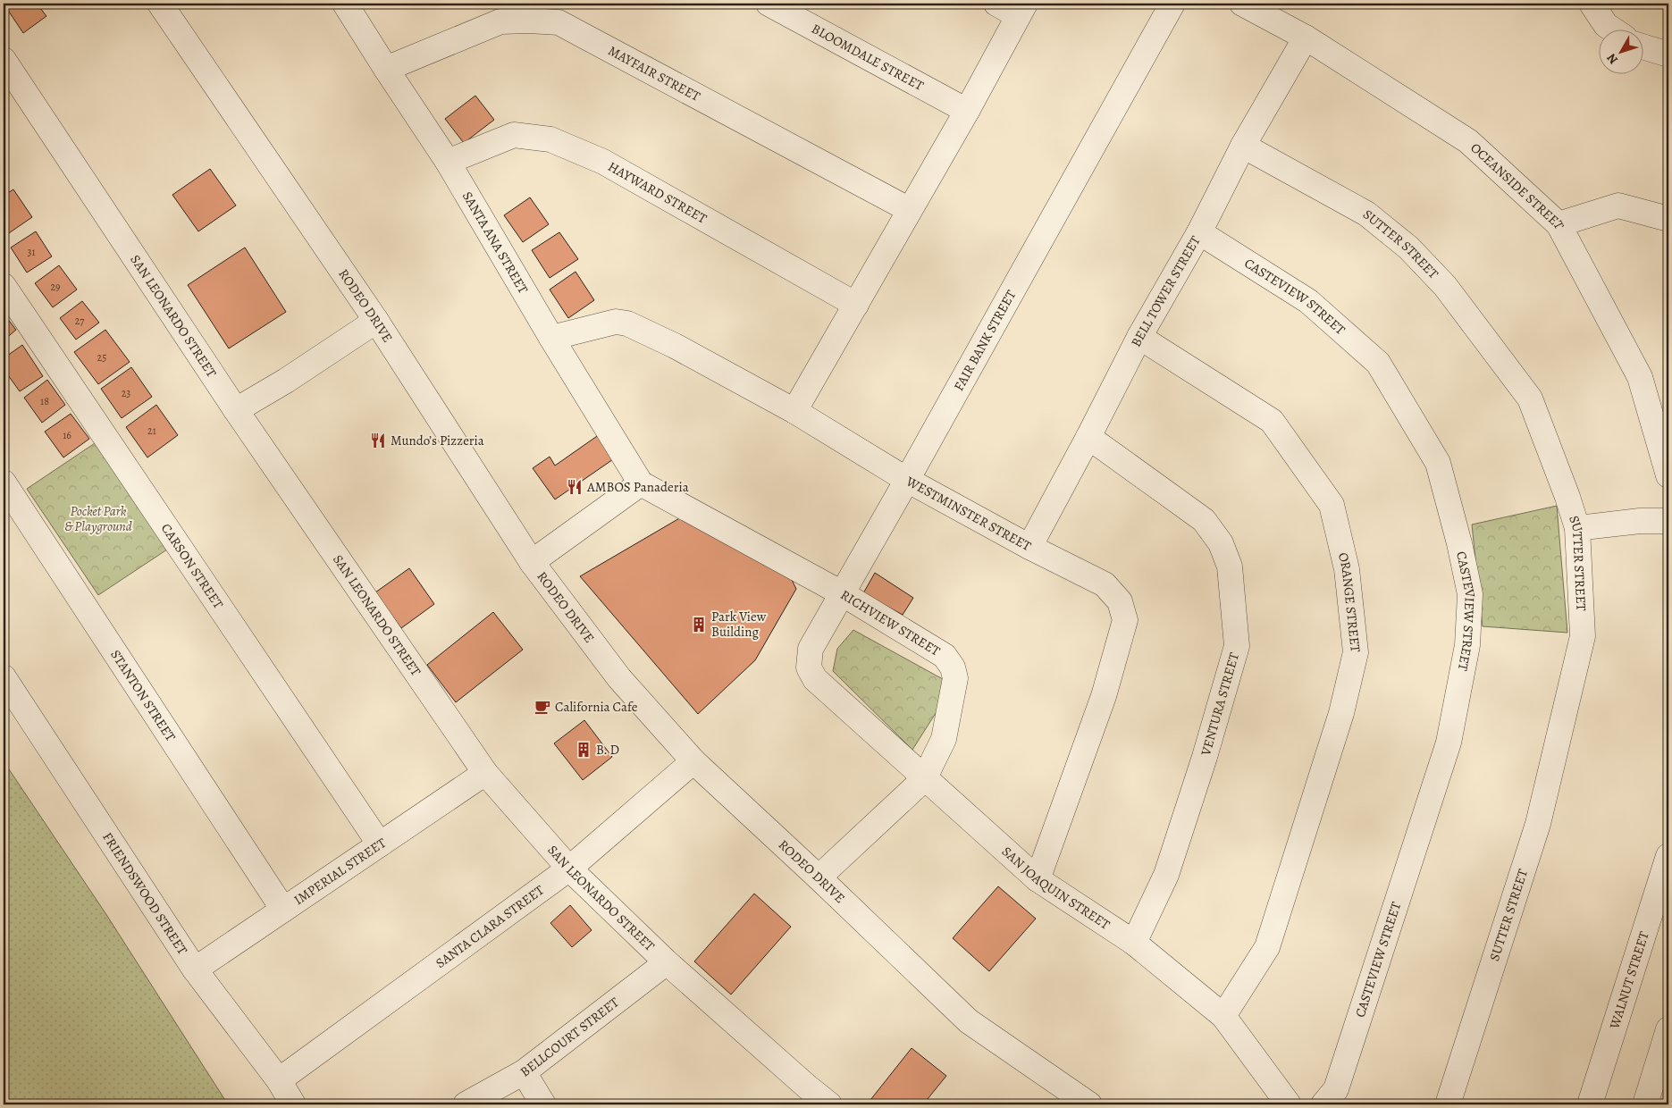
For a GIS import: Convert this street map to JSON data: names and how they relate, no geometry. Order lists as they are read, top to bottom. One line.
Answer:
{"streets":{"street":["BLOOMDALE STREET","MAYFAIR STREET","OCEANSIDE STREET","HAYWARD STREET","SANTA ANA STREET","SUTTER STREET","BELL TOWER STREET","CASTEVIEW STREET","RODEO DRIVE","SAN LEONARDO STREET","FAIR BANK STREET","WESTMINSTER STREET","CARSON STREET","ORANGE STREET","RICHVIEW STREET","STANTON STREET","VENTURA STREET","IMPERIAL STREET","SAN JOAQUIN STREET","FRIENDSWOOD STREET","SANTA CLARA STREET","WALNUT STREET","BELLCOURT STREET"]},"crossings":[["MAYFAIR STREET","SANTA ANA STREET"],["OCEANSIDE STREET","BELL TOWER STREET"],["HAYWARD STREET","SANTA ANA STREET"],["SANTA ANA STREET","WESTMINSTER STREET"],["SANTA ANA STREET","RICHVIEW STREET"],["SUTTER STREET","BELL TOWER STREET"],["BELL TOWER STREET","CASTEVIEW STREET"],["BELL TOWER STREET","WESTMINSTER STREET"],["BELL TOWER STREET","ORANGE STREET"],["BELL TOWER STREET","VENTURA STREET"],["RODEO DRIVE","RICHVIEW STREET"],["RODEO DRIVE","SANTA CLARA STREET"],["SAN LEONARDO STREET","IMPERIAL STREET"],["SAN LEONARDO STREET","SANTA CLARA STREET"],["SAN LEONARDO STREET","BELLCOURT STREET"],["FAIR BANK STREET","WESTMINSTER STREET"],["FAIR BANK STREET","RICHVIEW STREET"],["FAIR BANK STREET","SAN JOAQUIN STREET"],["WESTMINSTER STREET","SAN JOAQUIN STREET"],["CARSON STREET","IMPERIAL STREET"],["ORANGE STREET","SAN JOAQUIN STREET"],["RICHVIEW STREET","SAN JOAQUIN STREET"],["STANTON STREET","IMPERIAL STREET"],["VENTURA STREET","SAN JOAQUIN STREET"],["IMPERIAL STREET","FRIENDSWOOD STREET"],["FRIENDSWOOD STREET","SANTA CLARA STREET"]],"parks":["Pocket Park & Playground"],"places":{"restaurant":["Mundo’s Pizzeria","AMBOS Panaderia"],"building":["Park View Building","B. D"],"cafe":["California Cafe"]},"house_numbers":["31","29","27","25","23","18","21","16"],"north":"bottom left"}
